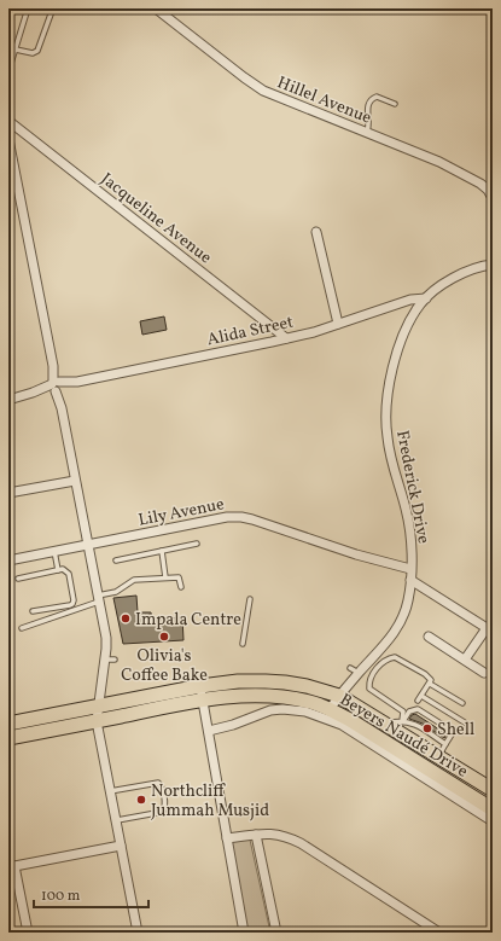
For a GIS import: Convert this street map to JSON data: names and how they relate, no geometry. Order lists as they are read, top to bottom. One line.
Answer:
{"streets":{"main road":["Beyers Naudé Drive"],"street":["Hillel Avenue","Jacqueline Avenue","Alida Street","Frederick Drive","Lily Avenue"]},"crossings":[["Jacqueline Avenue","Alida Street"],["Alida Street","Frederick Drive"],["Frederick Drive","Lily Avenue"],["Frederick Drive","Beyers Naudé Drive"]],"places":["Impala Centre","Olivia's Coffee Bake","Shell","Northcliff Jummah Musjid"],"scale_bar":"100 m"}
